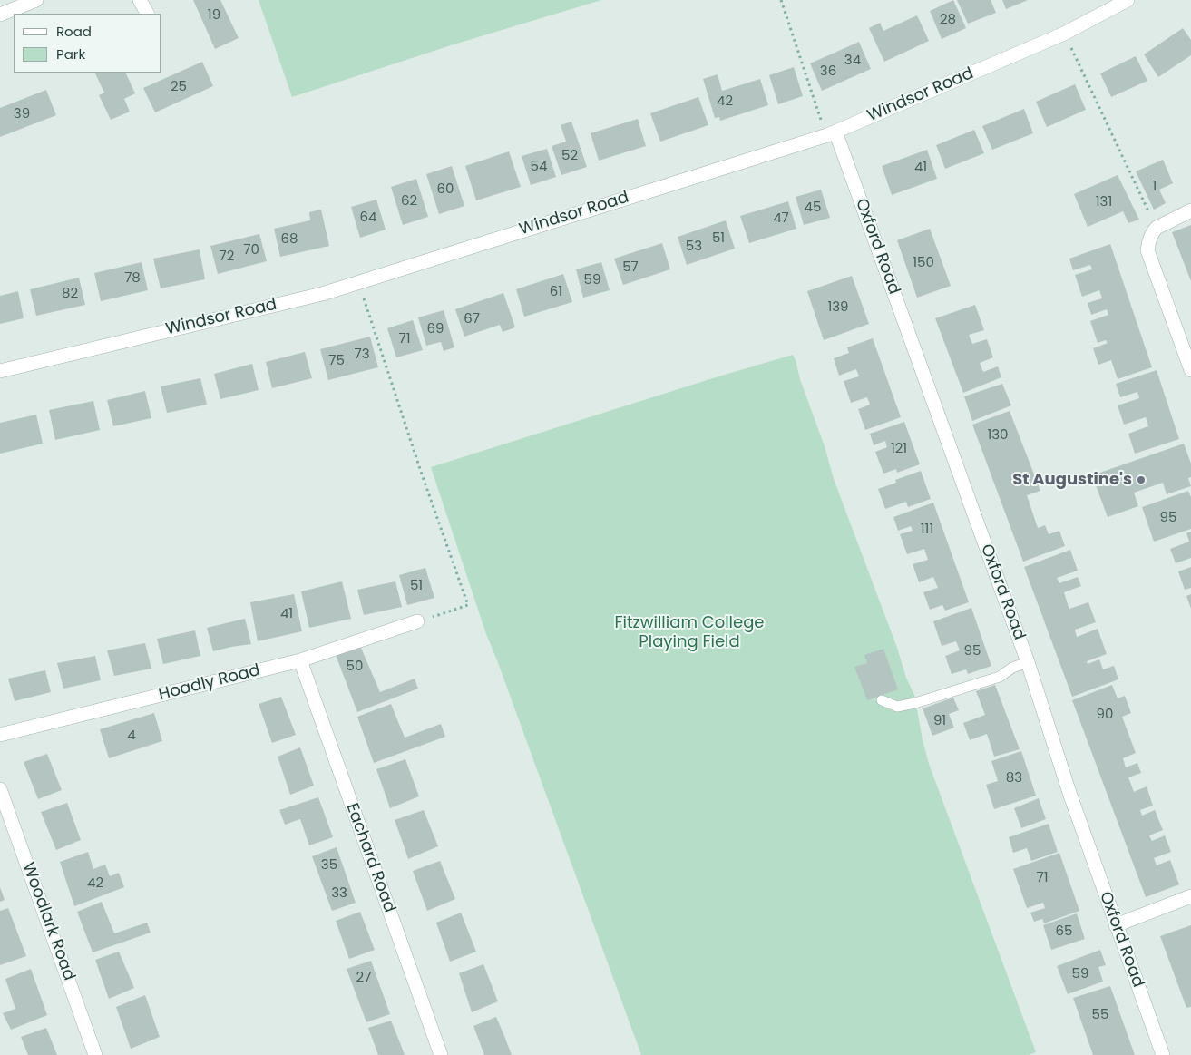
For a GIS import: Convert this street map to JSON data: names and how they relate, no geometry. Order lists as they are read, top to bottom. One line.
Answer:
{"streets":{"street":["Windsor Road","Oxford Road","Hoadly Road","Eachard Road","Woodlark Road"]},"crossings":[["Windsor Road","Oxford Road"],["Hoadly Road","Eachard Road"]],"parks":["Fitzwilliam College Playing Field"],"places":["St Augustine's"],"house_numbers":["19","28","34","36","25","42","39","52","54","41","1","60","62","131","45","64","47","51","68","53","70","72","150","57","78","59","61","82","139","67","69","71","73","75","130","121","95","111","51","41","95","50","90","91","4","83","35","71","42","33","65","59","27","55"],"legend":["Road","Park"]}
